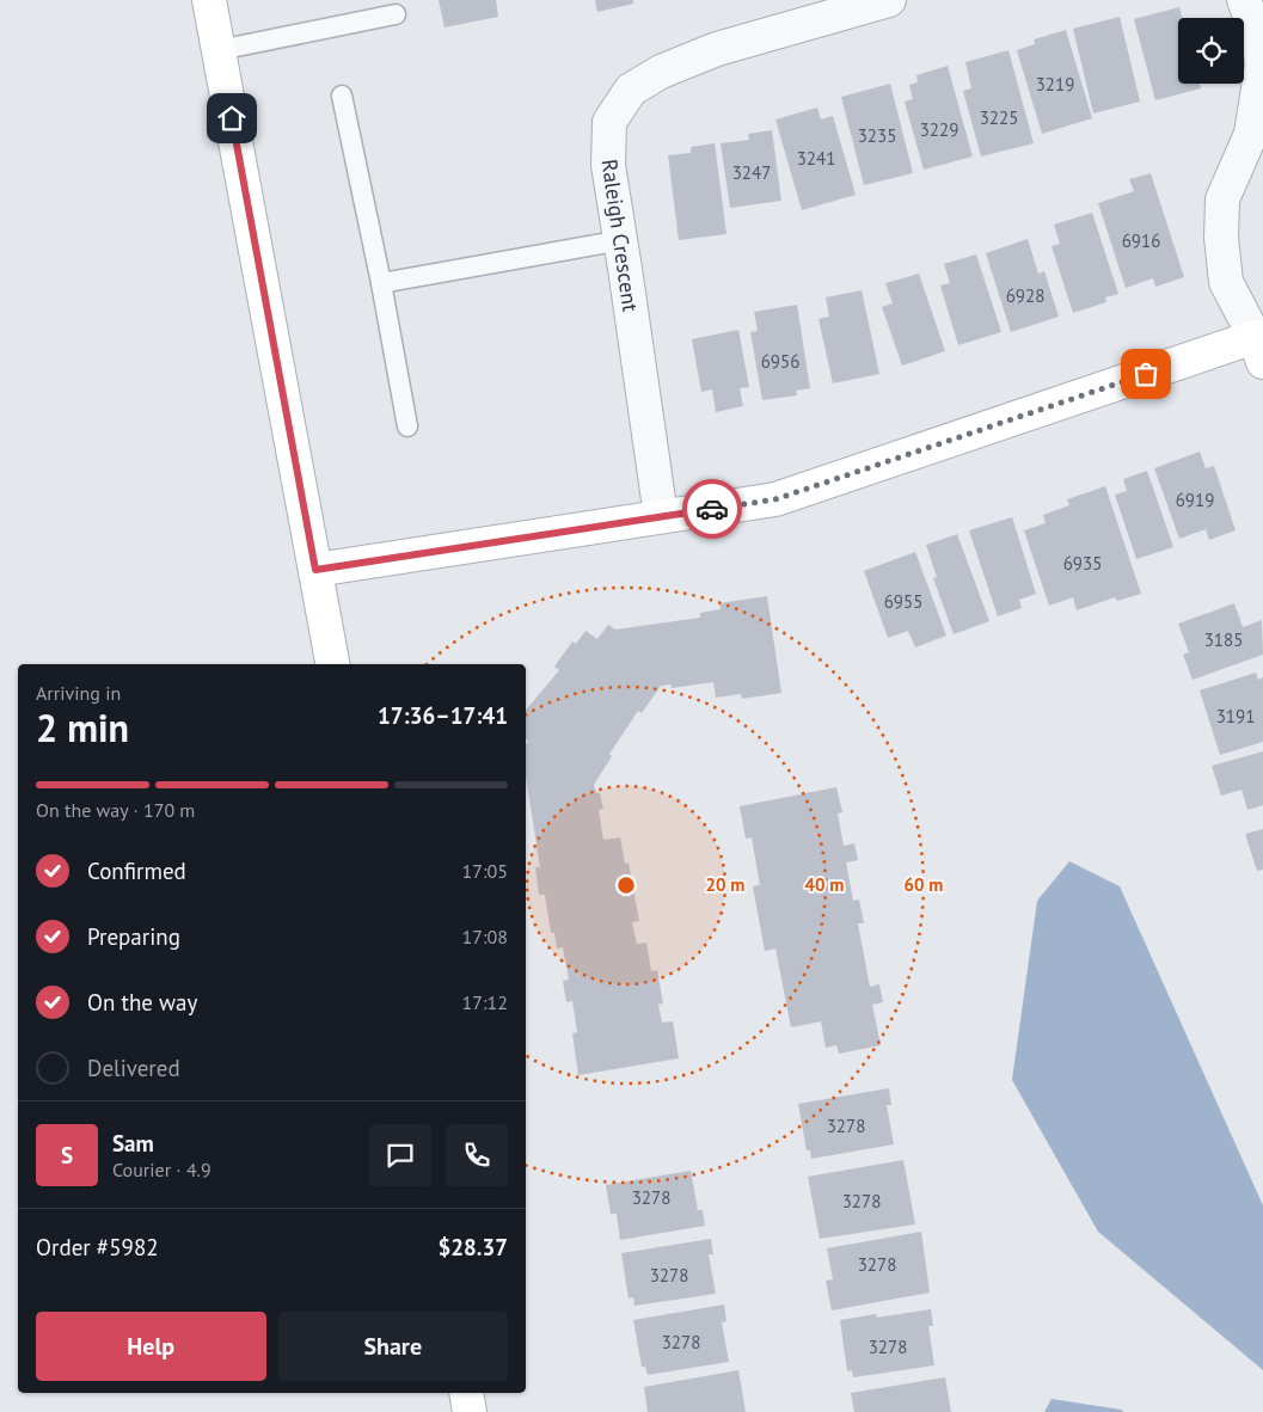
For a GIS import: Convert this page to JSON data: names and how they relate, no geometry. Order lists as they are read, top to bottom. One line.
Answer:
{"streets":{"street":["Raleigh Crescent"]},"house_numbers":["3219","3225","3229","3235","3241","3247","6916","6928","6956","6919","6935","6955","3185","3191","3278","3278","3278","3278","3278","3278","3278"],"page":{"heading":["2 min","Arriving in","17:36–17:41"],"panel":["Sam","Courier · 4.9","Order #5982","$28.37"],"bar":"On the way · 170 m","list":[["Confirmed","17:05"],["Preparing","17:08"],["On the way","17:12"],"Delivered"],"round":"S","buttons":["Help","Share"]},"rings":["20 m","40 m","60 m"]}
